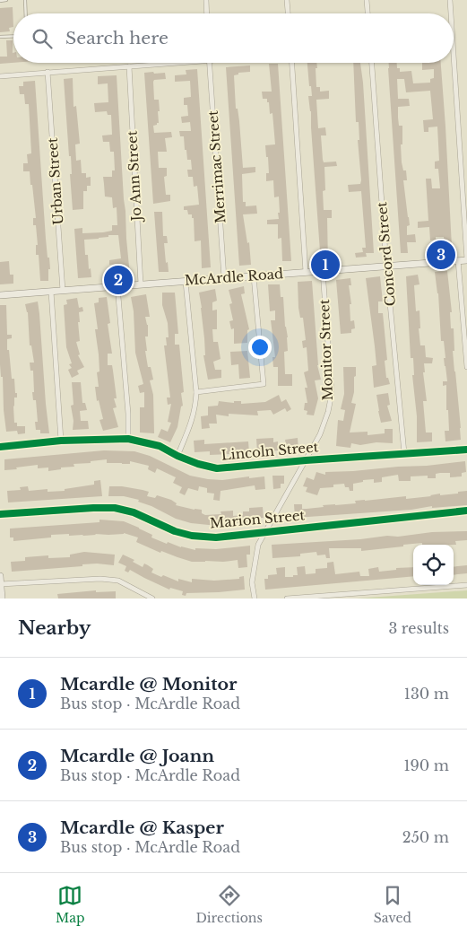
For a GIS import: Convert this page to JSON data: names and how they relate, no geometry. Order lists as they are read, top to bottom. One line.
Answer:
{"streets":{"main road":["McArdle Road"],"street":["Merrimac Street","Jo Ann Street","Urban Street","Concord Street","Monitor Street","Lincoln Street","Marion Street"]},"crossings":[["Merrimac Street","McArdle Road"],["Jo Ann Street","McArdle Road"],["Urban Street","McArdle Road"],["Concord Street","McArdle Road"],["Concord Street","Lincoln Street"],["McArdle Road","Monitor Street"],["Monitor Street","Lincoln Street"],["Monitor Street","Marion Street"]],"page":{"search":"Search here","pins":["3","1","2"],"heading":["Nearby","3 results"],"list":[{"mark":"1","name":"Mcardle @ Monitor","note":"Bus stop · McArdle Road","value":"130 m"},{"mark":"2","name":"Mcardle @ Joann","note":"Bus stop · McArdle Road","value":"190 m"},{"mark":"3","name":"Mcardle @ Kasper","note":"Bus stop · McArdle Road","value":"250 m"}],"nav":["Map","Directions","Saved"]}}
